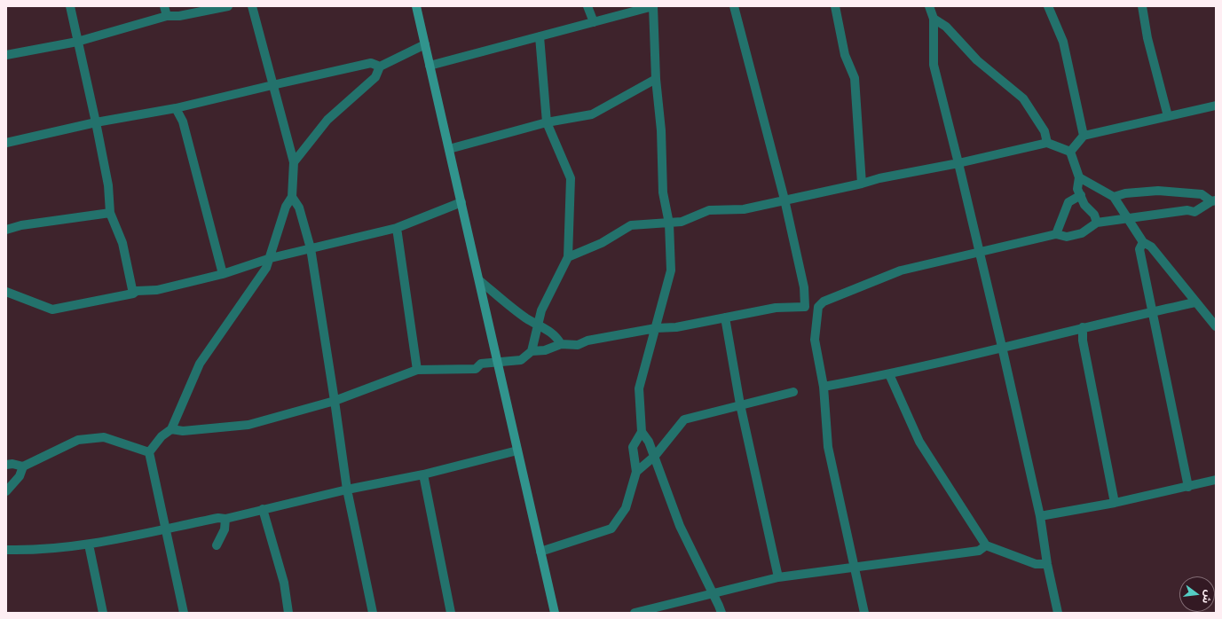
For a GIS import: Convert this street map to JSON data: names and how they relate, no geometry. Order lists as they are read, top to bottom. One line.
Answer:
{"north":"right"}
